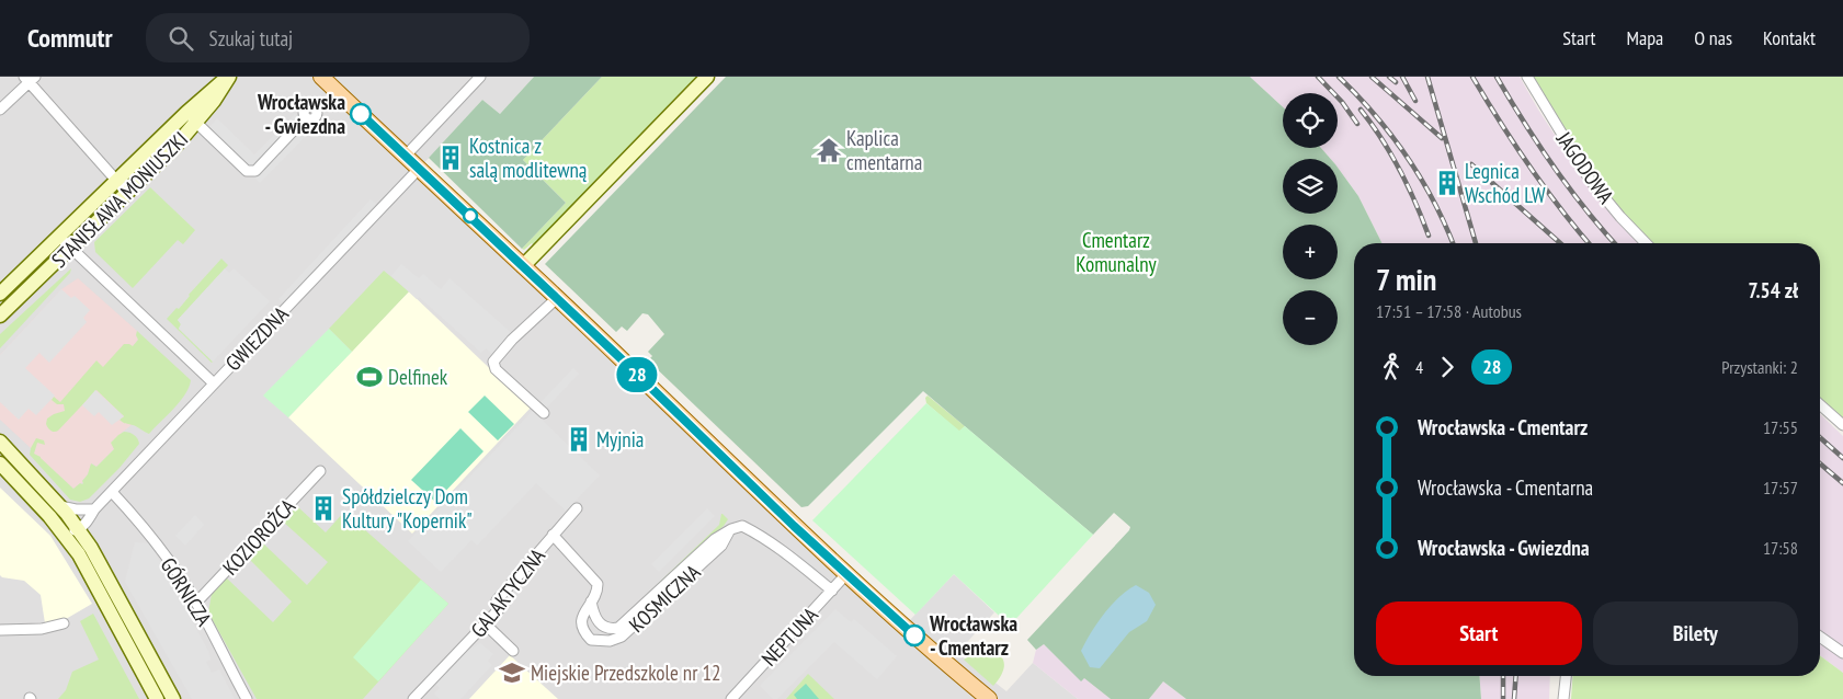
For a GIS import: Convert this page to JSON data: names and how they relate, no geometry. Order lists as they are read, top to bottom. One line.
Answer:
{"streets":{"street":["JAGODOWA","STANISŁAWA MONIUSZKI","GWIEZDNA","KOZIOROŻCA","GÓRNICZA","GALAKTYCZNA","KOSMICZNA","NEPTUNA"]},"crossings":[["GWIEZDNA","GÓRNICZA"],["KOZIOROŻCA","GÓRNICZA"],["GALAKTYCZNA","KOSMICZNA"]],"parks":["Cmentarz Komunalny"],"places":{"other":["Wrocławska - Gwiezdna","Wrocławska - Cmentarz"],"temple":["Kaplica cmentarna"],"building":["Kostnica z salą modlitewną","Legnica Wschód LW","Myjnia","Spółdzielczy Dom Kultury \"Kopernik\""],"sports":["Delfinek"],"school or university":["Miejskie Przedszkole nr 12"]},"lines":["bus line 28"],"page":{"header":"Commutr","search":"Szukaj tutaj","nav":["Start","Mapa","O nas","Kontakt"],"on_map":"28","map_buttons":["+","−"],"heading":["7 min","17:51 – 17:58 · Autobus","7.54 zł"],"legs":["4","28","Przystanki: 2"],"list":[{"name":"Wrocławska - Cmentarz","value":"17:55"},{"name":"Wrocławska - Cmentarna","value":"17:57"},{"name":"Wrocławska - Gwiezdna","value":"17:58"}],"buttons":["Start","Bilety"]}}
